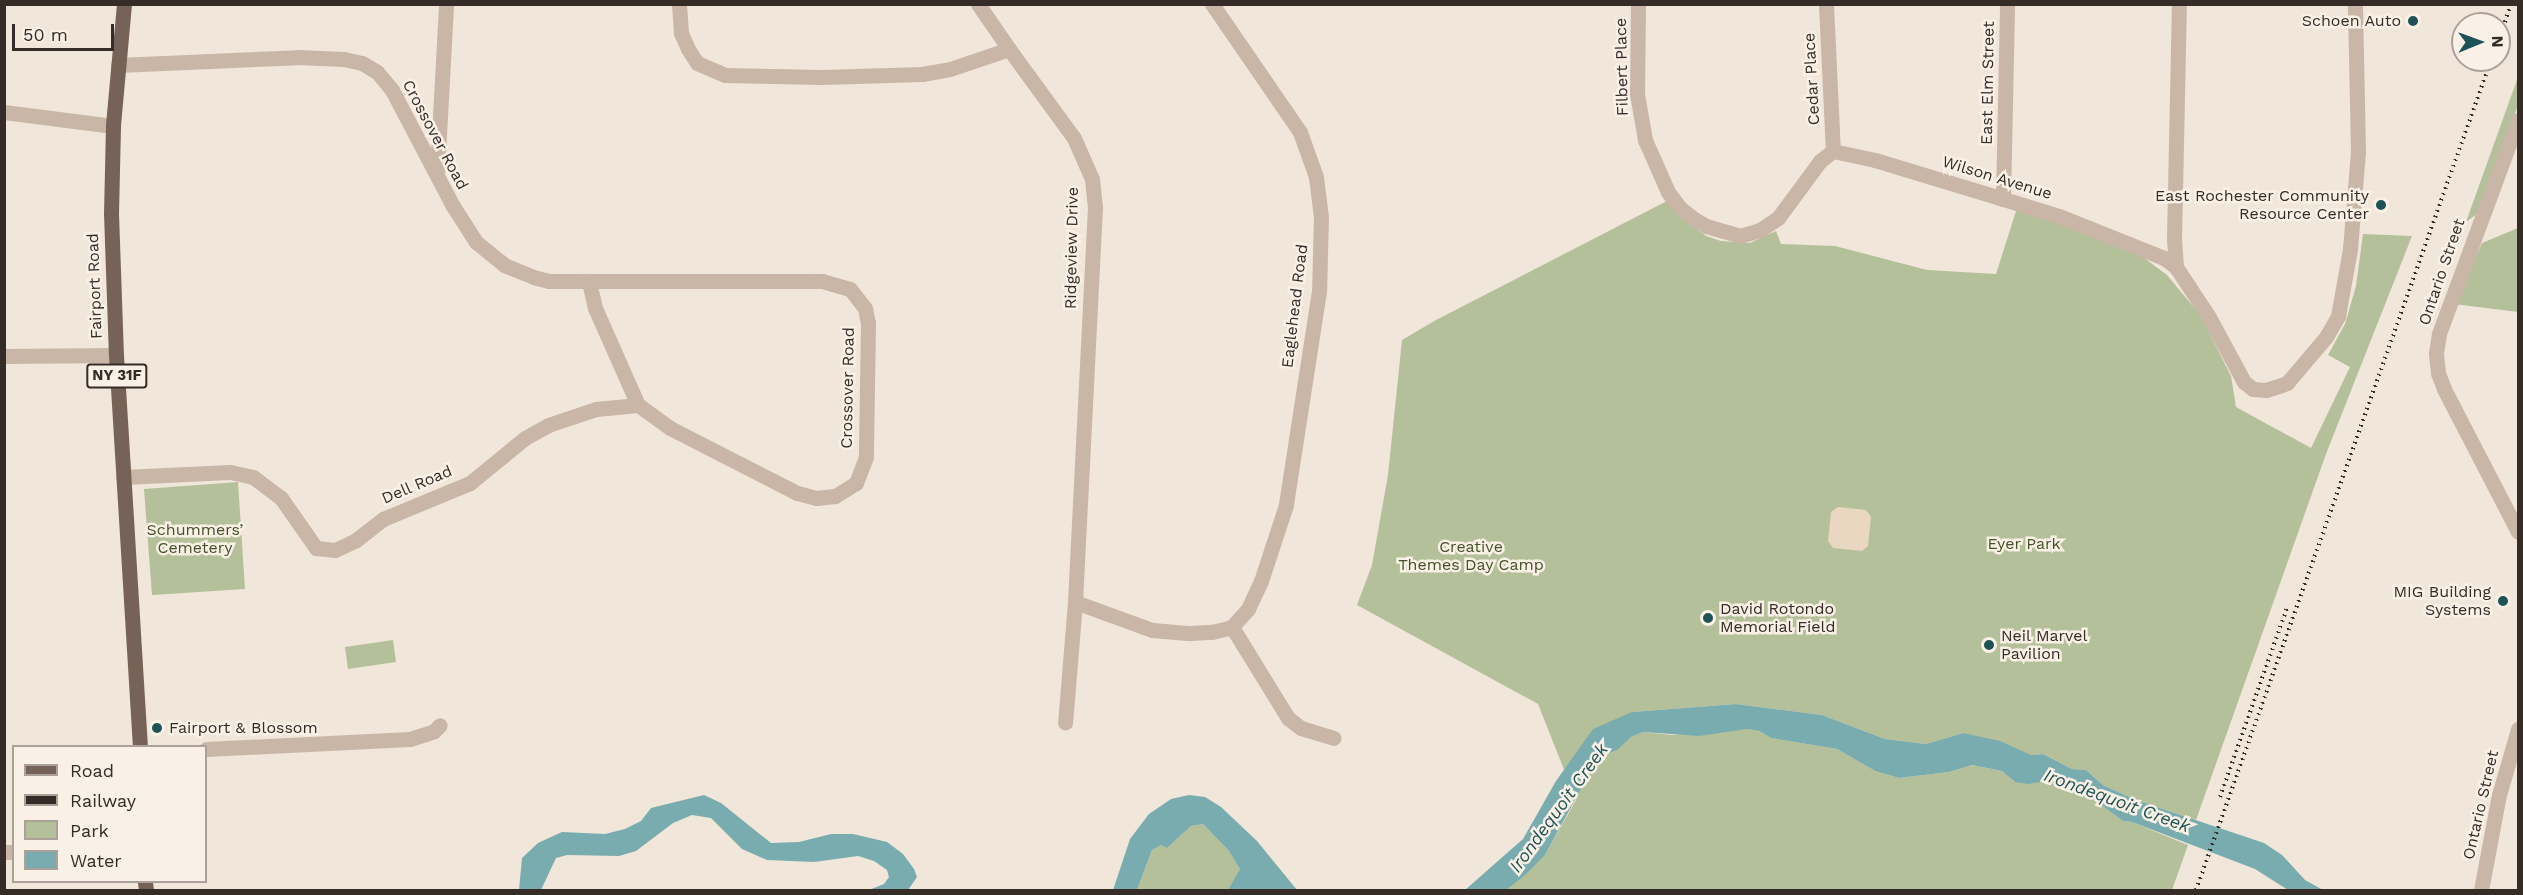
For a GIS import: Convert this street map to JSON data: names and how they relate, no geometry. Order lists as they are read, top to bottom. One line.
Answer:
{"streets":{"main road":["Fairport Road","NY 31F"],"street":["Filbert Place","Cedar Place","East Elm Street","Crossover Road","Wilson Avenue","Ridgeview Drive","Ontario Street","Eaglehead Road","Dell Road"]},"crossings":[["Filbert Place","Cedar Place"],["Filbert Place","Wilson Avenue"],["Cedar Place","Wilson Avenue"],["East Elm Street","Wilson Avenue"],["Crossover Road","Fairport Road"],["Crossover Road","Dell Road"],["Fairport Road","Dell Road"]],"water":["Irondequoit Creek"],"parks":["Schummers’ Cemetery","Eyer Park","Creative Themes Day Camp"],"places":["Schoen Auto","East Rochester Community Resource Center","MIG Building Systems","David Rotondo Memorial Field","Neil Marvel Pavilion","Fairport & Blossom"],"legend":["Road","Railway","Park","Water"],"scale_bar":"50 m","north":"right"}
